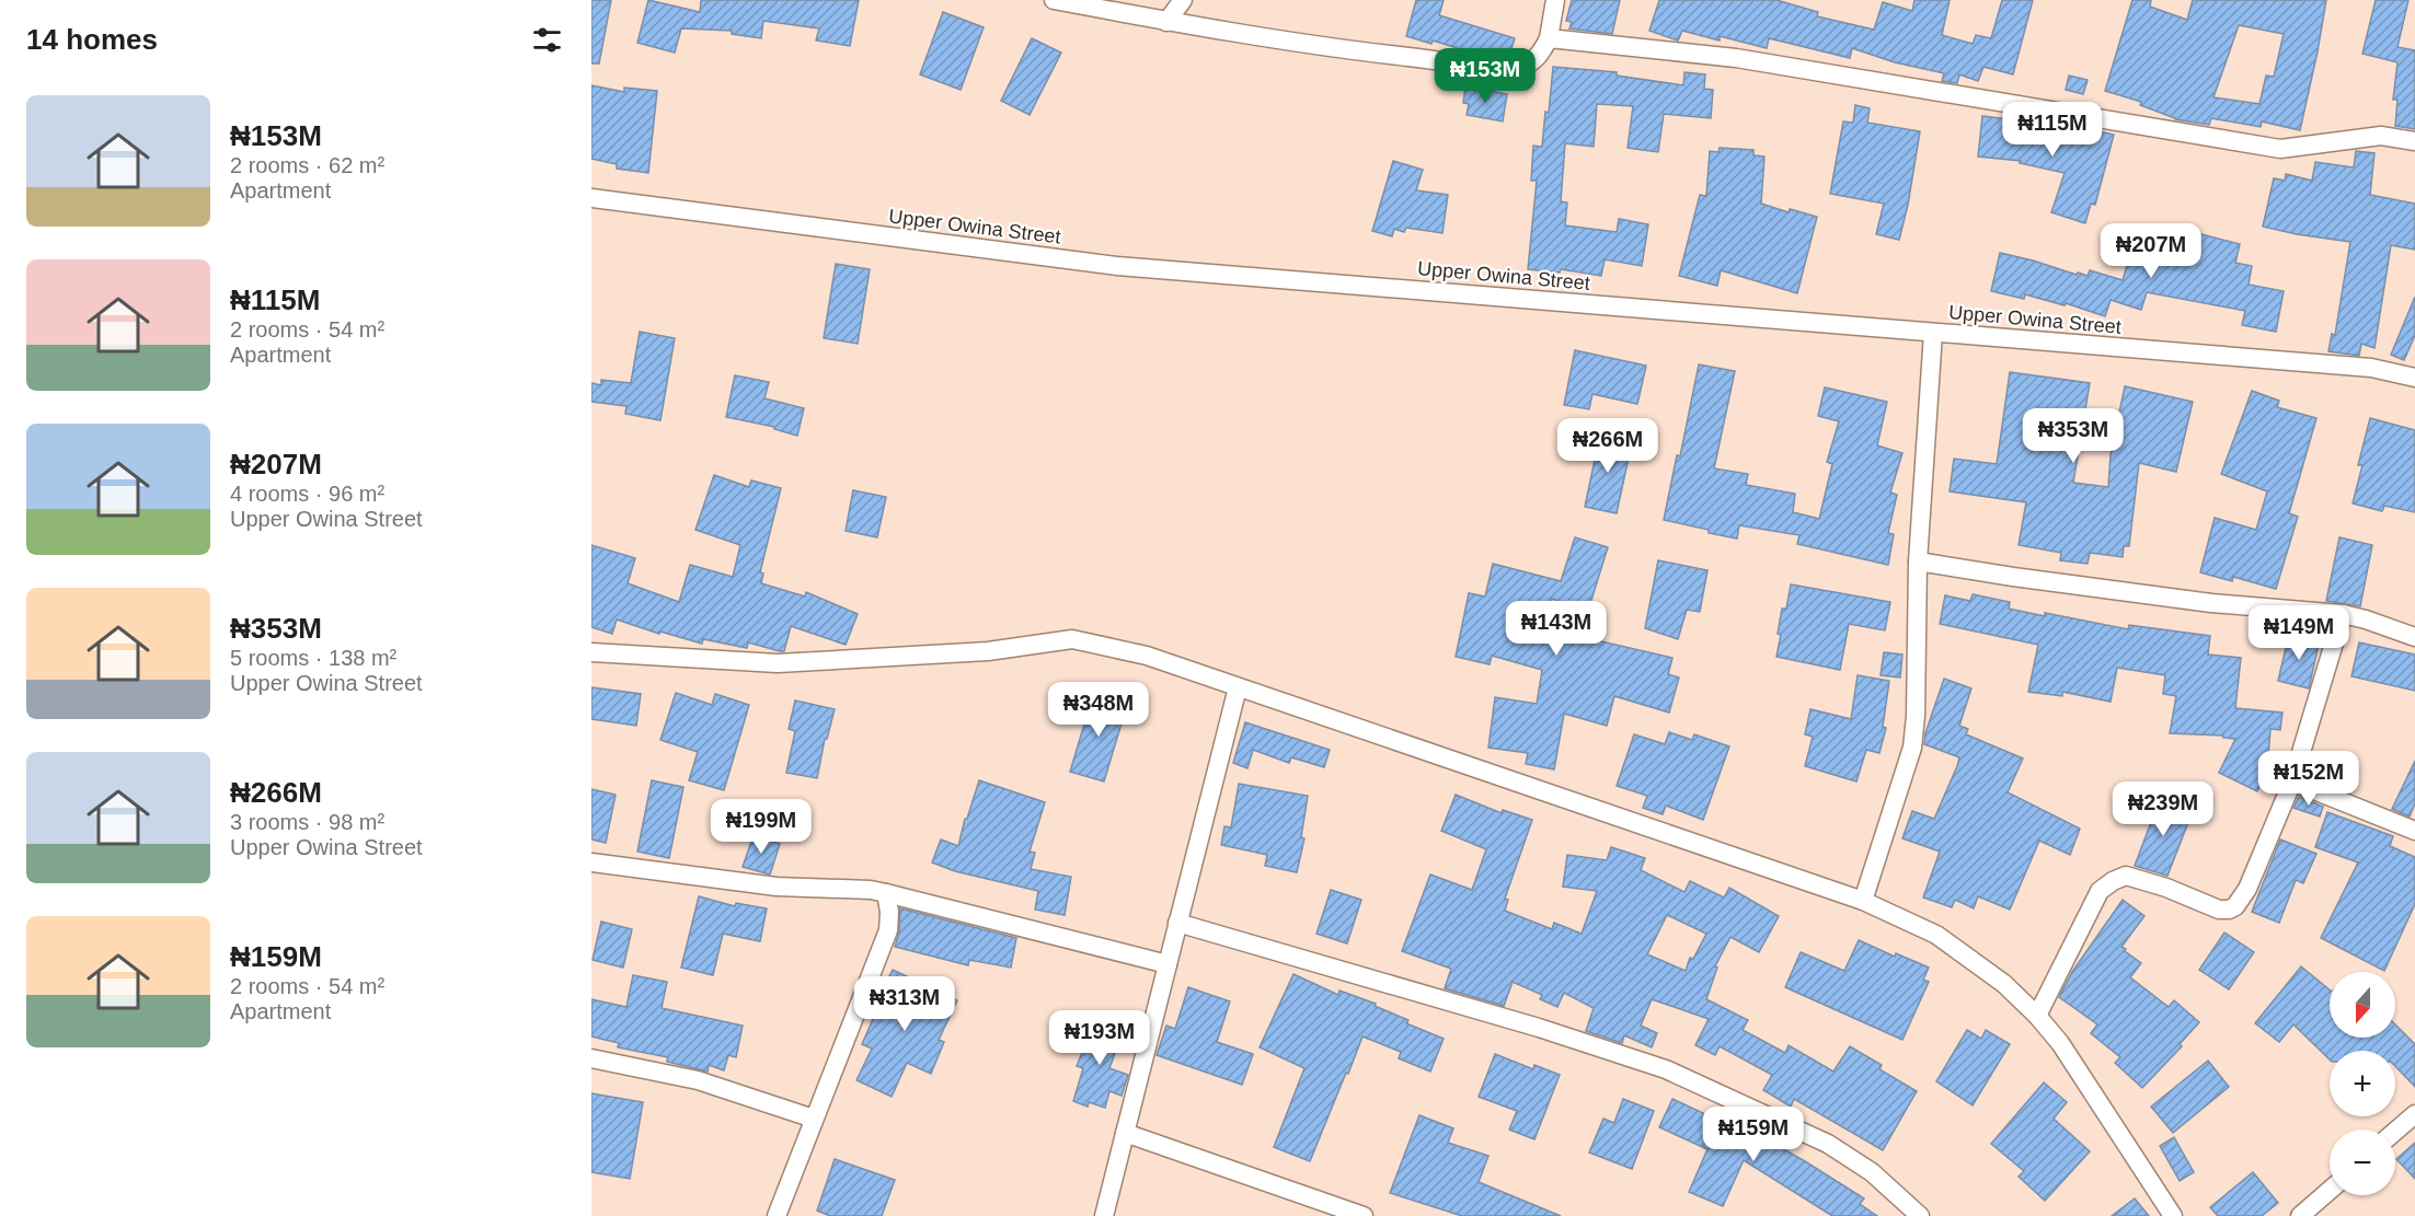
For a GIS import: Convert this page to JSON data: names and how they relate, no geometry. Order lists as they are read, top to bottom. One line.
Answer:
{"streets":{"street":["Upper Owina Street"]},"north":"bottom","page":{"heading":"14 homes","price":["₦153M","₦115M","₦207M","₦353M","₦266M","₦143M","₦149M","₦348M","₦152M","₦239M","₦199M","₦313M","₦193M","₦159M"],"list":[{"name":"₦153M","note":"2 rooms · 62 m² · Apartment"},{"name":"₦115M","note":"2 rooms · 54 m² · Apartment"},{"name":"₦207M","note":"4 rooms · 96 m² · Upper Owina Street"},{"name":"₦353M","note":"5 rooms · 138 m² · Upper Owina Street"},{"name":"₦266M","note":"3 rooms · 98 m² · Upper Owina Street"},{"name":"₦159M","note":"2 rooms · 54 m² · Apartment"}],"map_buttons":["+","−"]}}
